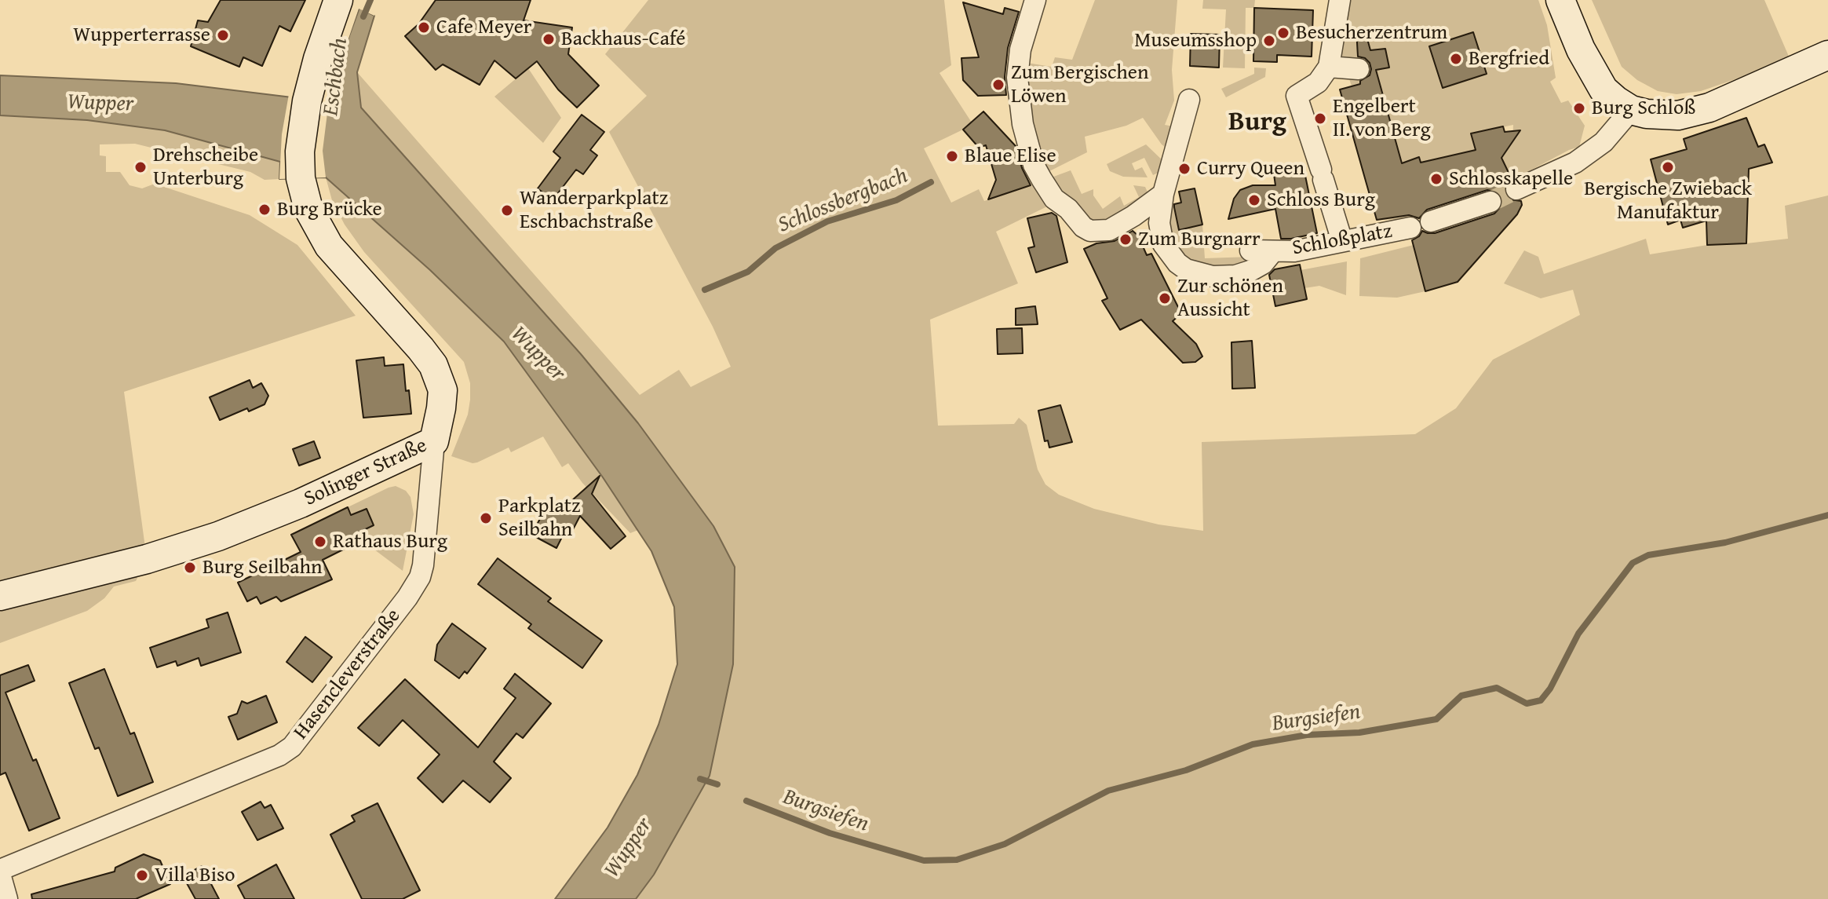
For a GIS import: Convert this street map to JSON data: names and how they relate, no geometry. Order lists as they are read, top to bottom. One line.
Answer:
{"streets":{"main road":["Solinger Straße"],"street":["Schloßplatz","Hasencleverstraße"]},"crossings":[["Solinger Straße","Hasencleverstraße"]],"districts":["Burg"],"water":["Eschbach","Wupper","Schlossbergbach","Burgsiefen"],"places":["Cafe Meyer","Besucherzentrum","Wupperterrasse","Backhaus-Café","Museumsshop","Bergfried","Zum Bergischen Löwen","Burg Schloß","Engelbert II. von Berg","Blaue Elise","Drehscheibe Unterburg","Bergische Zwieback Manufaktur","Curry Queen","Schlosskapelle","Schloss Burg","Burg Brücke","Wanderparkplatz Eschbachstraße","Zum Burgnarr","Zur schönen Aussicht","Parkplatz Seilbahn","Rathaus Burg","Burg Seilbahn","Villa Biso"]}
